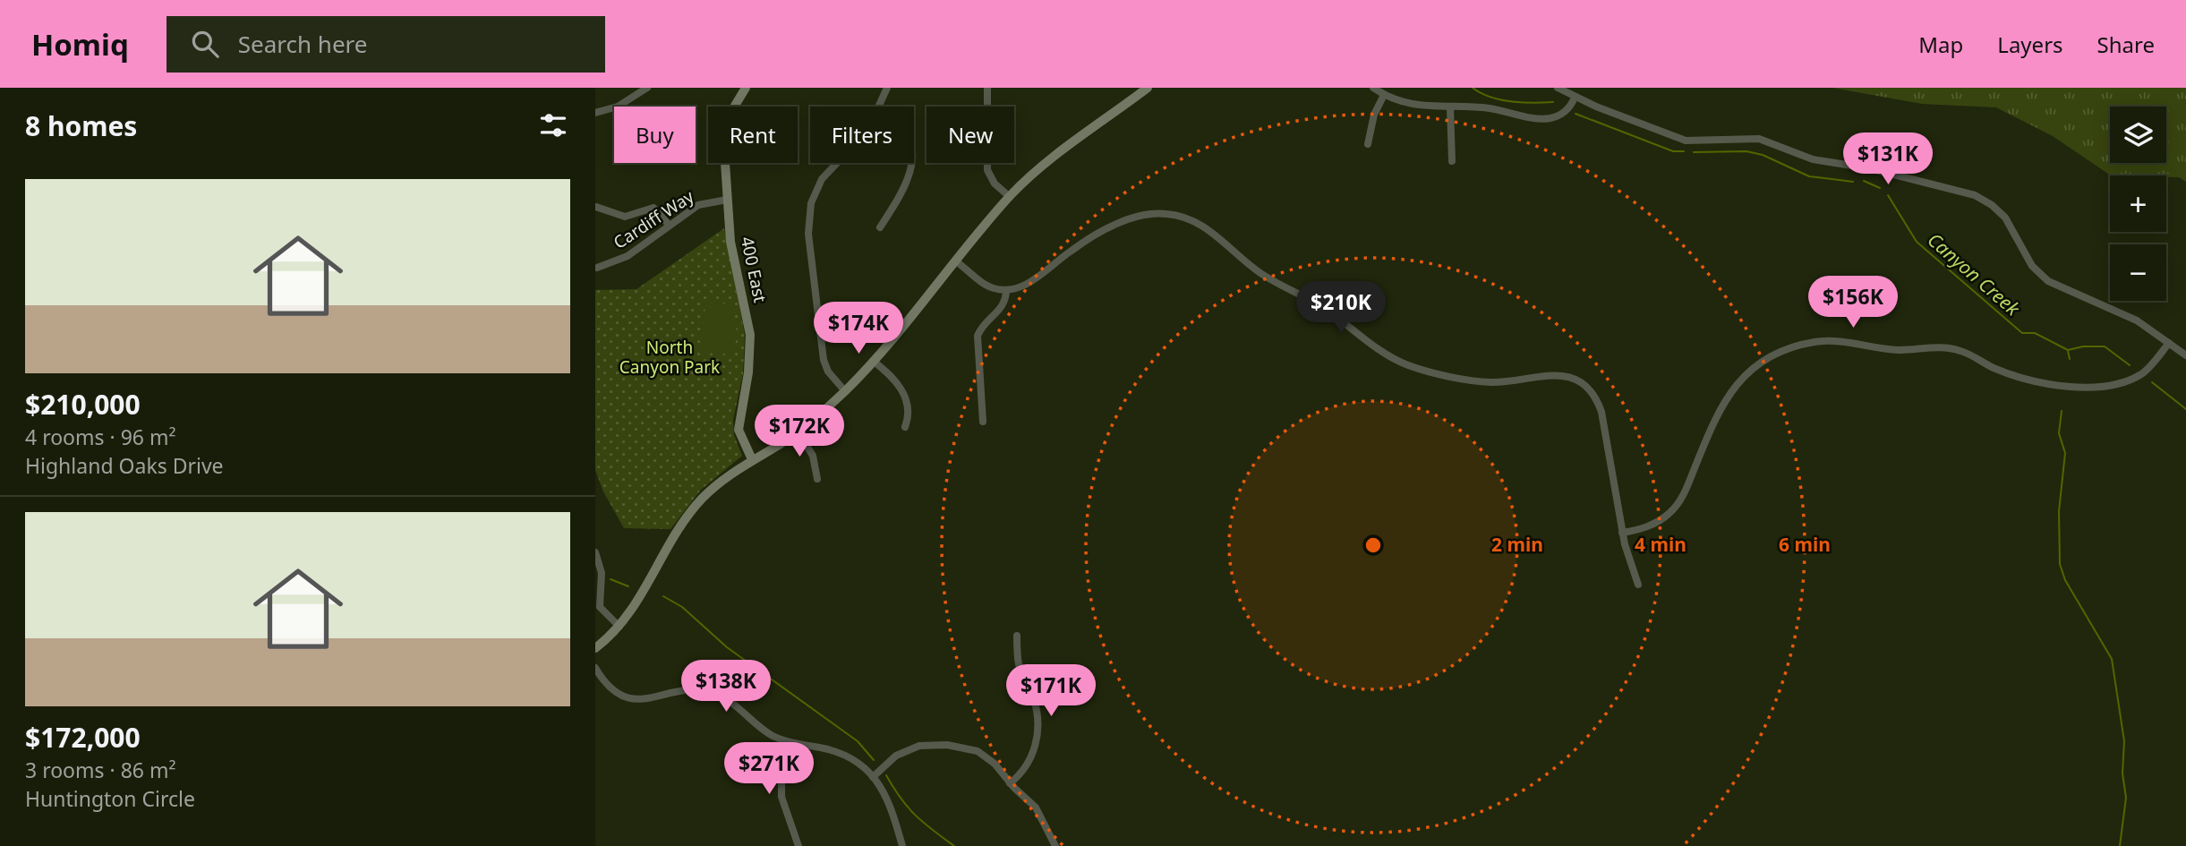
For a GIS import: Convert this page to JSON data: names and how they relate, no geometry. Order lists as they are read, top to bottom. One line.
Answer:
{"streets":{"main road":["400 East"],"street":["Cardiff Way"]},"crossings":[["Cardiff Way","400 East"]],"water":["Canyon Creek"],"parks":["North Canyon Park"],"page":{"header":"Homiq","search":"Search here","nav":["Map","Layers","Share"],"heading":"8 homes","map_buttons":["+","−"],"chip":["Buy","Rent","Filters","New"],"price":["$131K","$156K","$210K","$174K","$172K","$138K","$171K","$271K"],"list":[{"name":"$210,000","note":"4 rooms · 96 m² · Highland Oaks Drive"},{"name":"$172,000","note":"3 rooms · 86 m² · Huntington Circle"}]},"rings":["2 min","4 min","6 min"]}
